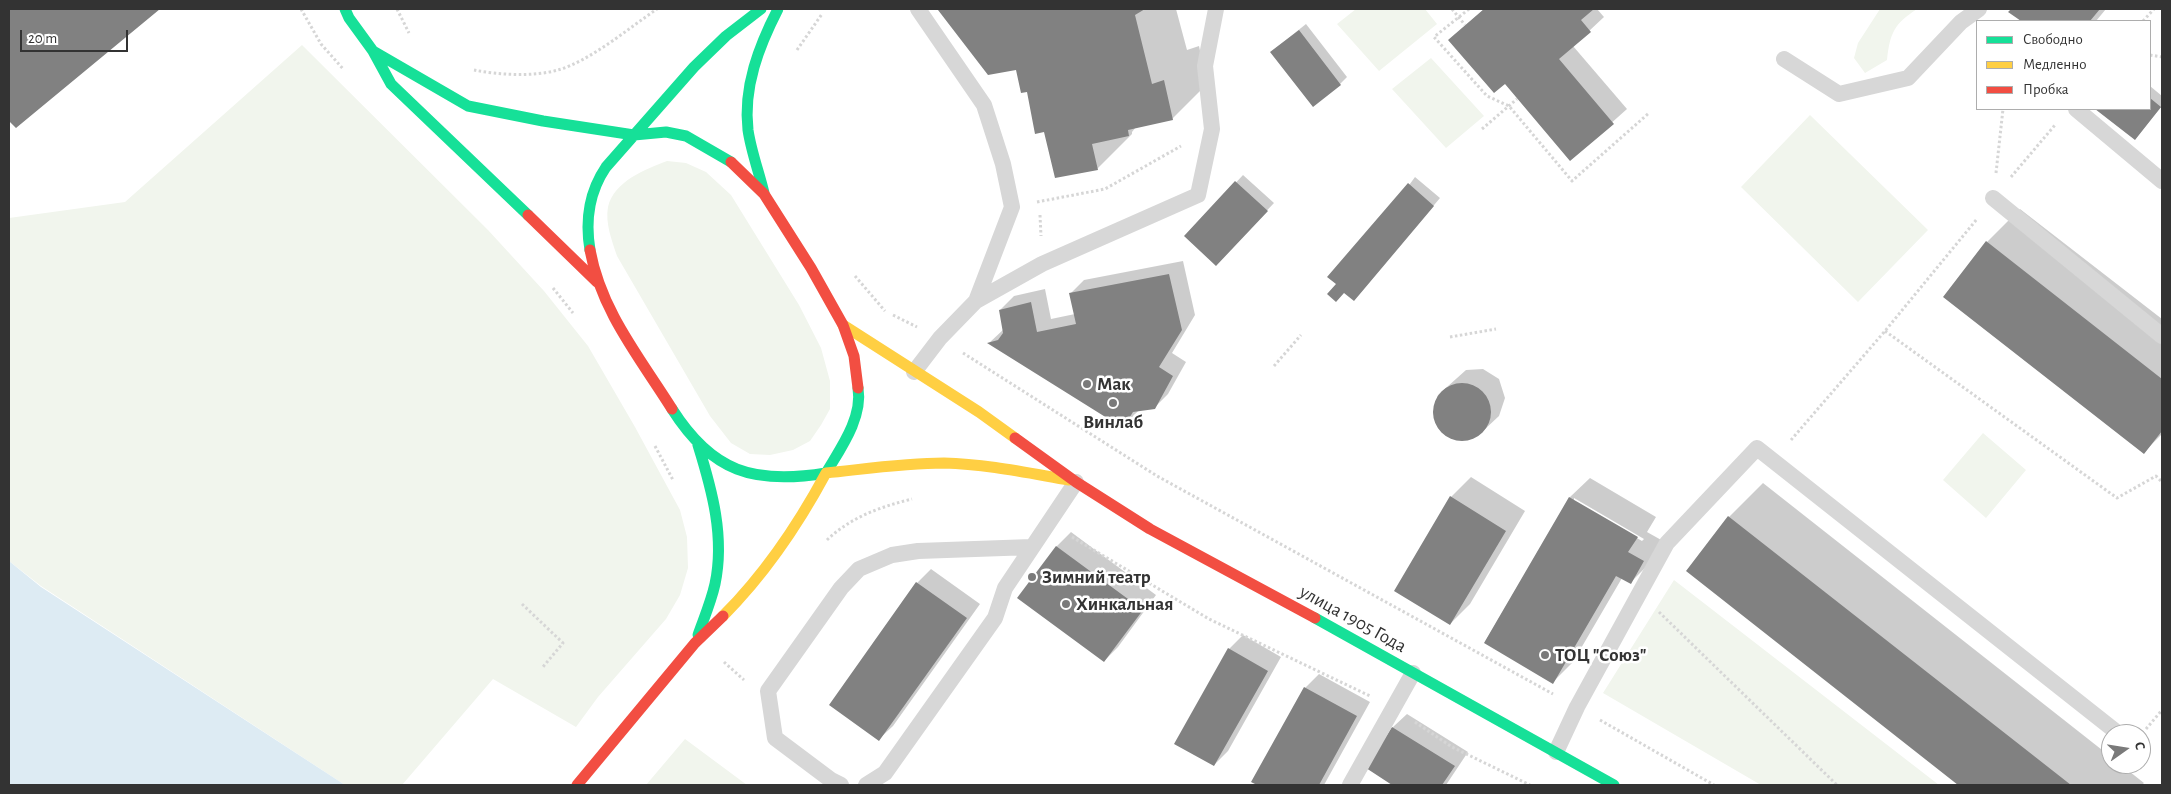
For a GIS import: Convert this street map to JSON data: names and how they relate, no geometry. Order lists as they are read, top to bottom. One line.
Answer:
{"streets":{"main road":["улица 1905 Года"]},"places":["Мак","Винлаб","Зимний театр","Хинкальная","ТОЦ \"Союз\""],"legend":["Свободно","Медленно","Пробка"],"scale_bar":"20 m","north":"right"}
